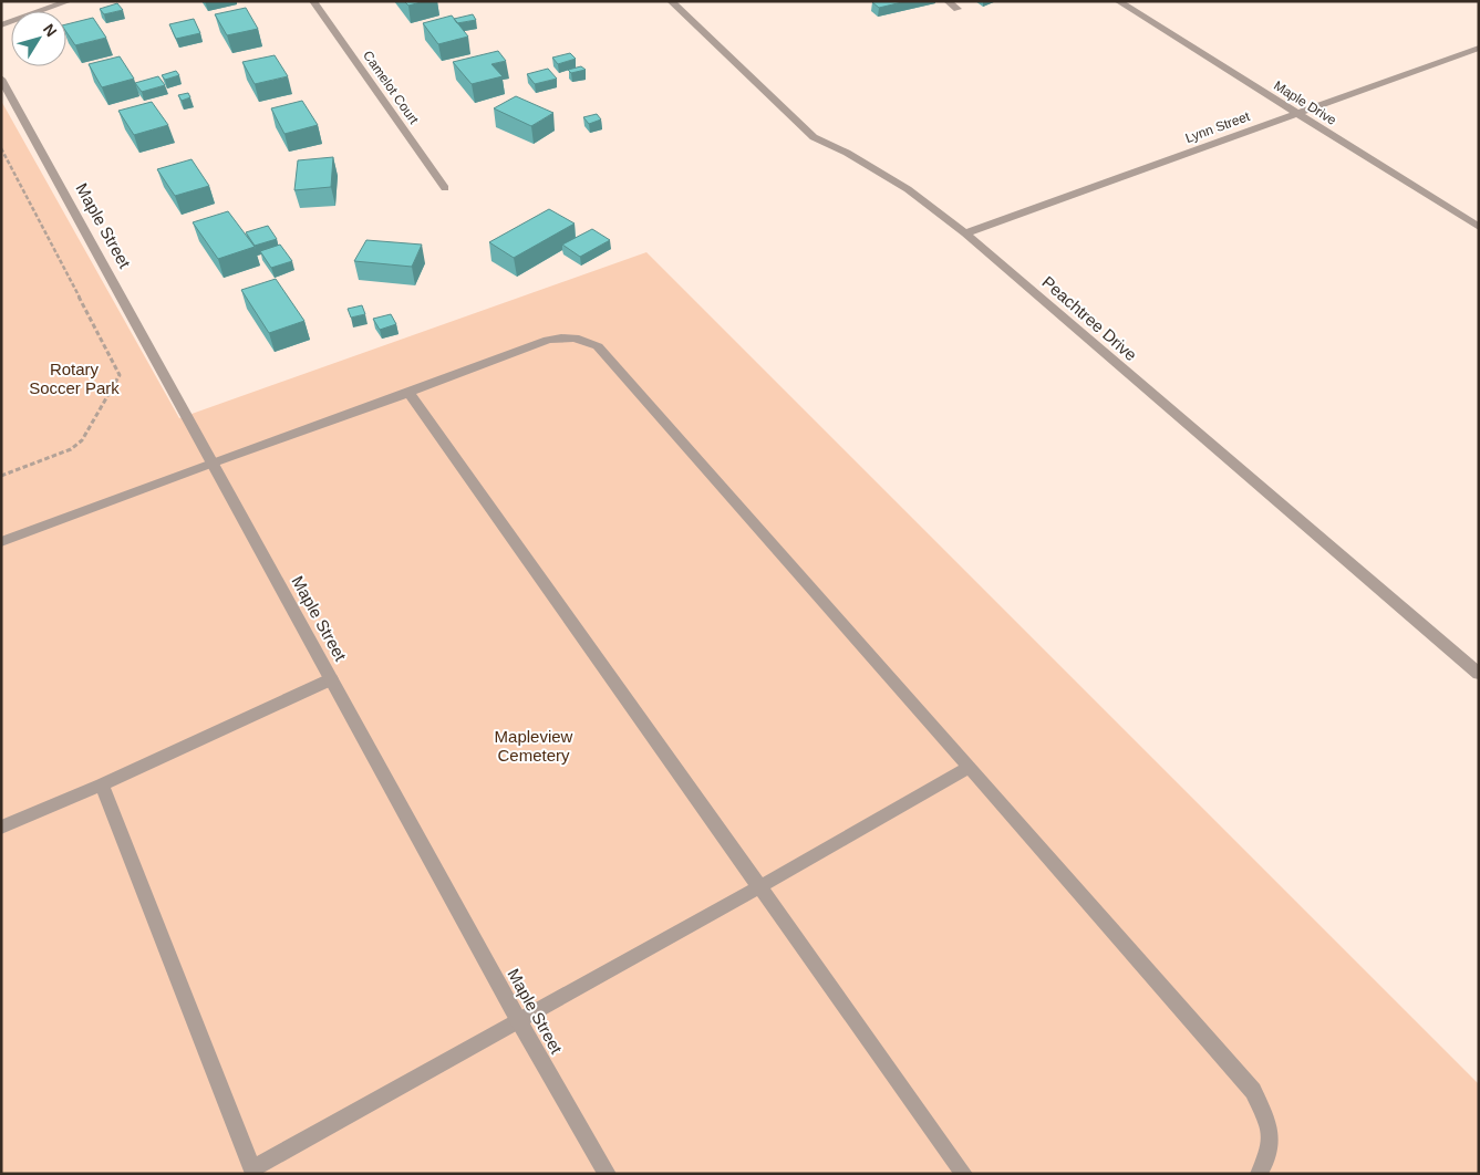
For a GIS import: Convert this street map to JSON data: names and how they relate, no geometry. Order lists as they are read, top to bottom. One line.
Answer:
{"streets":{"street":["Camelot Court","Maple Drive","Lynn Street","Maple Street","Peachtree Drive"]},"crossings":[["Maple Drive","Lynn Street"],["Lynn Street","Peachtree Drive"]],"parks":["Rotary Soccer Park","Mapleview Cemetery"],"north":"top right"}
